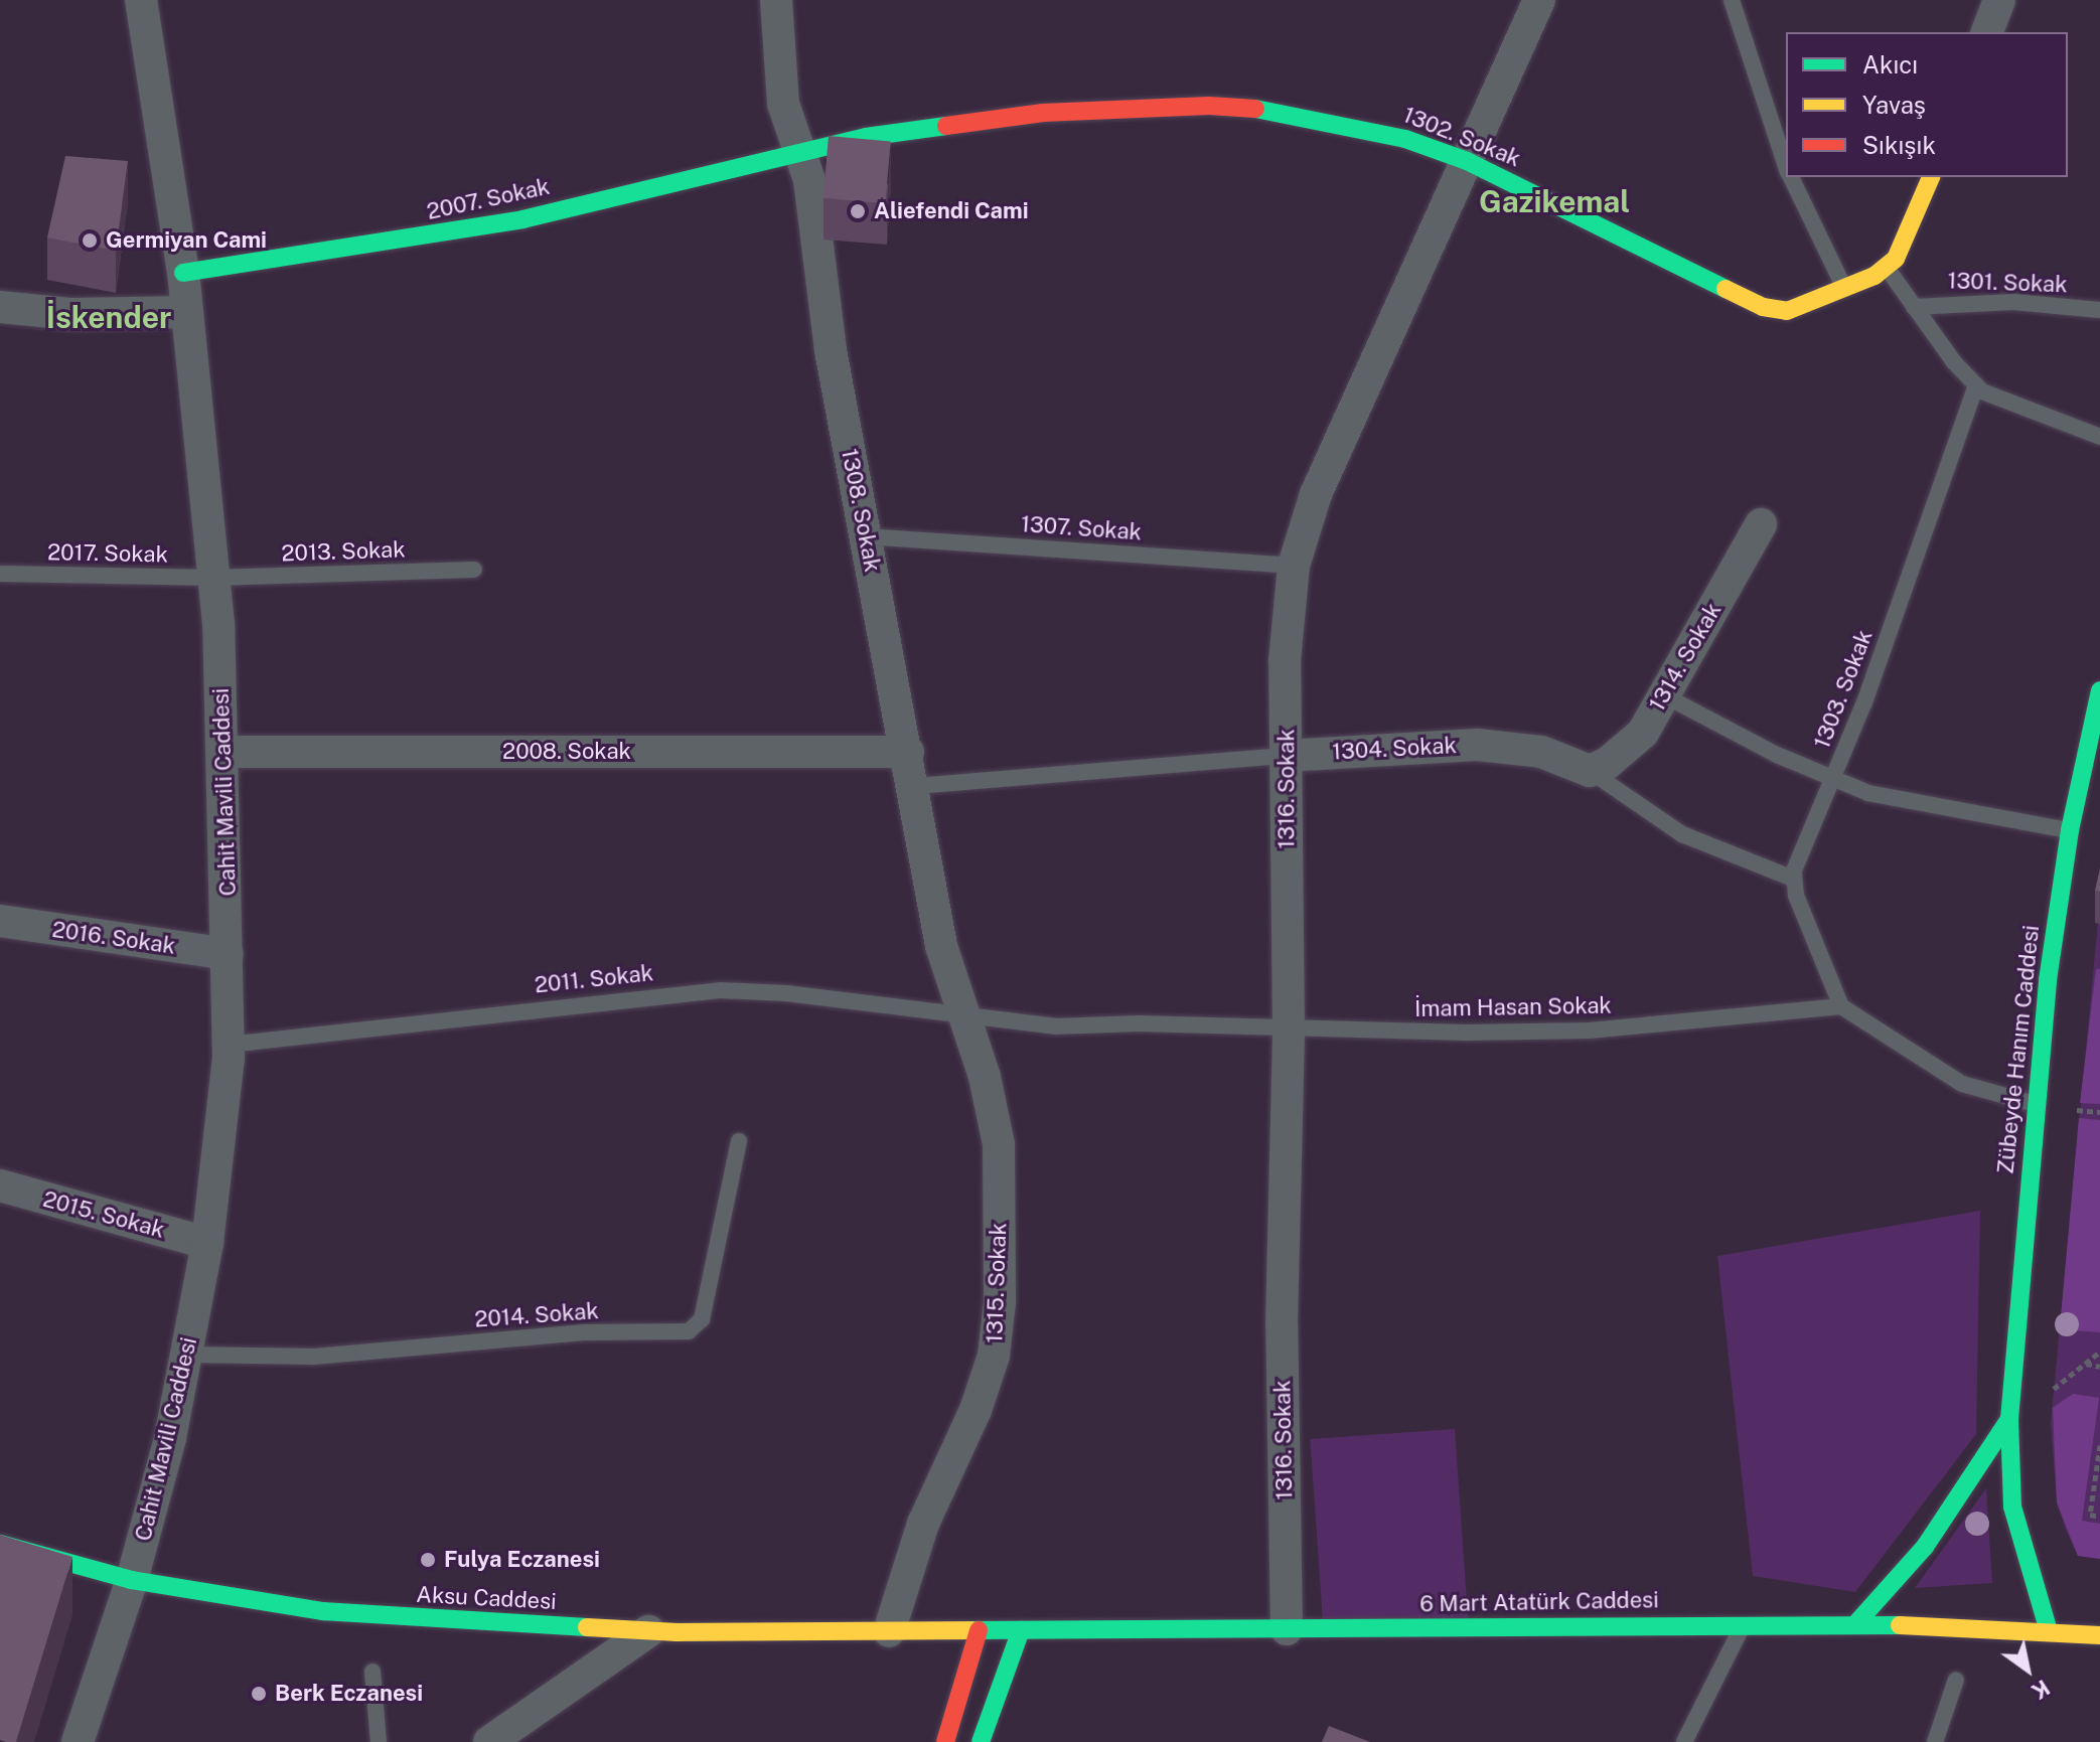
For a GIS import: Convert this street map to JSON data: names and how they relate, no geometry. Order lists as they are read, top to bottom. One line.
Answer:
{"streets":{"street":["1302. Sokak","2007. Sokak","1308. Sokak","1314. Sokak","1304. Sokak","2008. Sokak","1316. Sokak","Cahit Mavili Caddesi","2016. Sokak","Zübeyde Hanım Caddesi","2015. Sokak","1315. Sokak","Aksu Caddesi","6 Mart Atatürk Caddesi"],"lane":["1301. Sokak","1307. Sokak","2013. Sokak","2017. Sokak","1303. Sokak","2011. Sokak","İmam Hasan Sokak","2014. Sokak"]},"crossings":[["1302. Sokak","2007. Sokak"],["1302. Sokak","1308. Sokak"],["1302. Sokak","1316. Sokak"],["2007. Sokak","1308. Sokak"],["2007. Sokak","Cahit Mavili Caddesi"],["1308. Sokak","1307. Sokak"],["1308. Sokak","1304. Sokak"],["1308. Sokak","2008. Sokak"],["1308. Sokak","2011. Sokak"],["1308. Sokak","İmam Hasan Sokak"],["1308. Sokak","1315. Sokak"],["1307. Sokak","1316. Sokak"],["2013. Sokak","2017. Sokak"],["2013. Sokak","Cahit Mavili Caddesi"],["2017. Sokak","Cahit Mavili Caddesi"],["1314. Sokak","1304. Sokak"],["1303. Sokak","1304. Sokak"],["1304. Sokak","1316. Sokak"],["2008. Sokak","Cahit Mavili Caddesi"],["1316. Sokak","İmam Hasan Sokak"],["1316. Sokak","6 Mart Atatürk Caddesi"],["Cahit Mavili Caddesi","2016. Sokak"],["Cahit Mavili Caddesi","2011. Sokak"],["Cahit Mavili Caddesi","2015. Sokak"],["Cahit Mavili Caddesi","2014. Sokak"],["Cahit Mavili Caddesi","Aksu Caddesi"],["2011. Sokak","İmam Hasan Sokak"],["2011. Sokak","1315. Sokak"],["İmam Hasan Sokak","1315. Sokak"],["Zübeyde Hanım Caddesi","6 Mart Atatürk Caddesi"],["1315. Sokak","Aksu Caddesi"],["Aksu Caddesi","6 Mart Atatürk Caddesi"]],"districts":["Gazikemal","İskender"],"places":["Aliefendi Cami","Germiyan Cami","Fulya Eczanesi","Berk Eczanesi"],"legend":["Akıcı","Yavaş","Sıkışık"],"north":"bottom right"}
